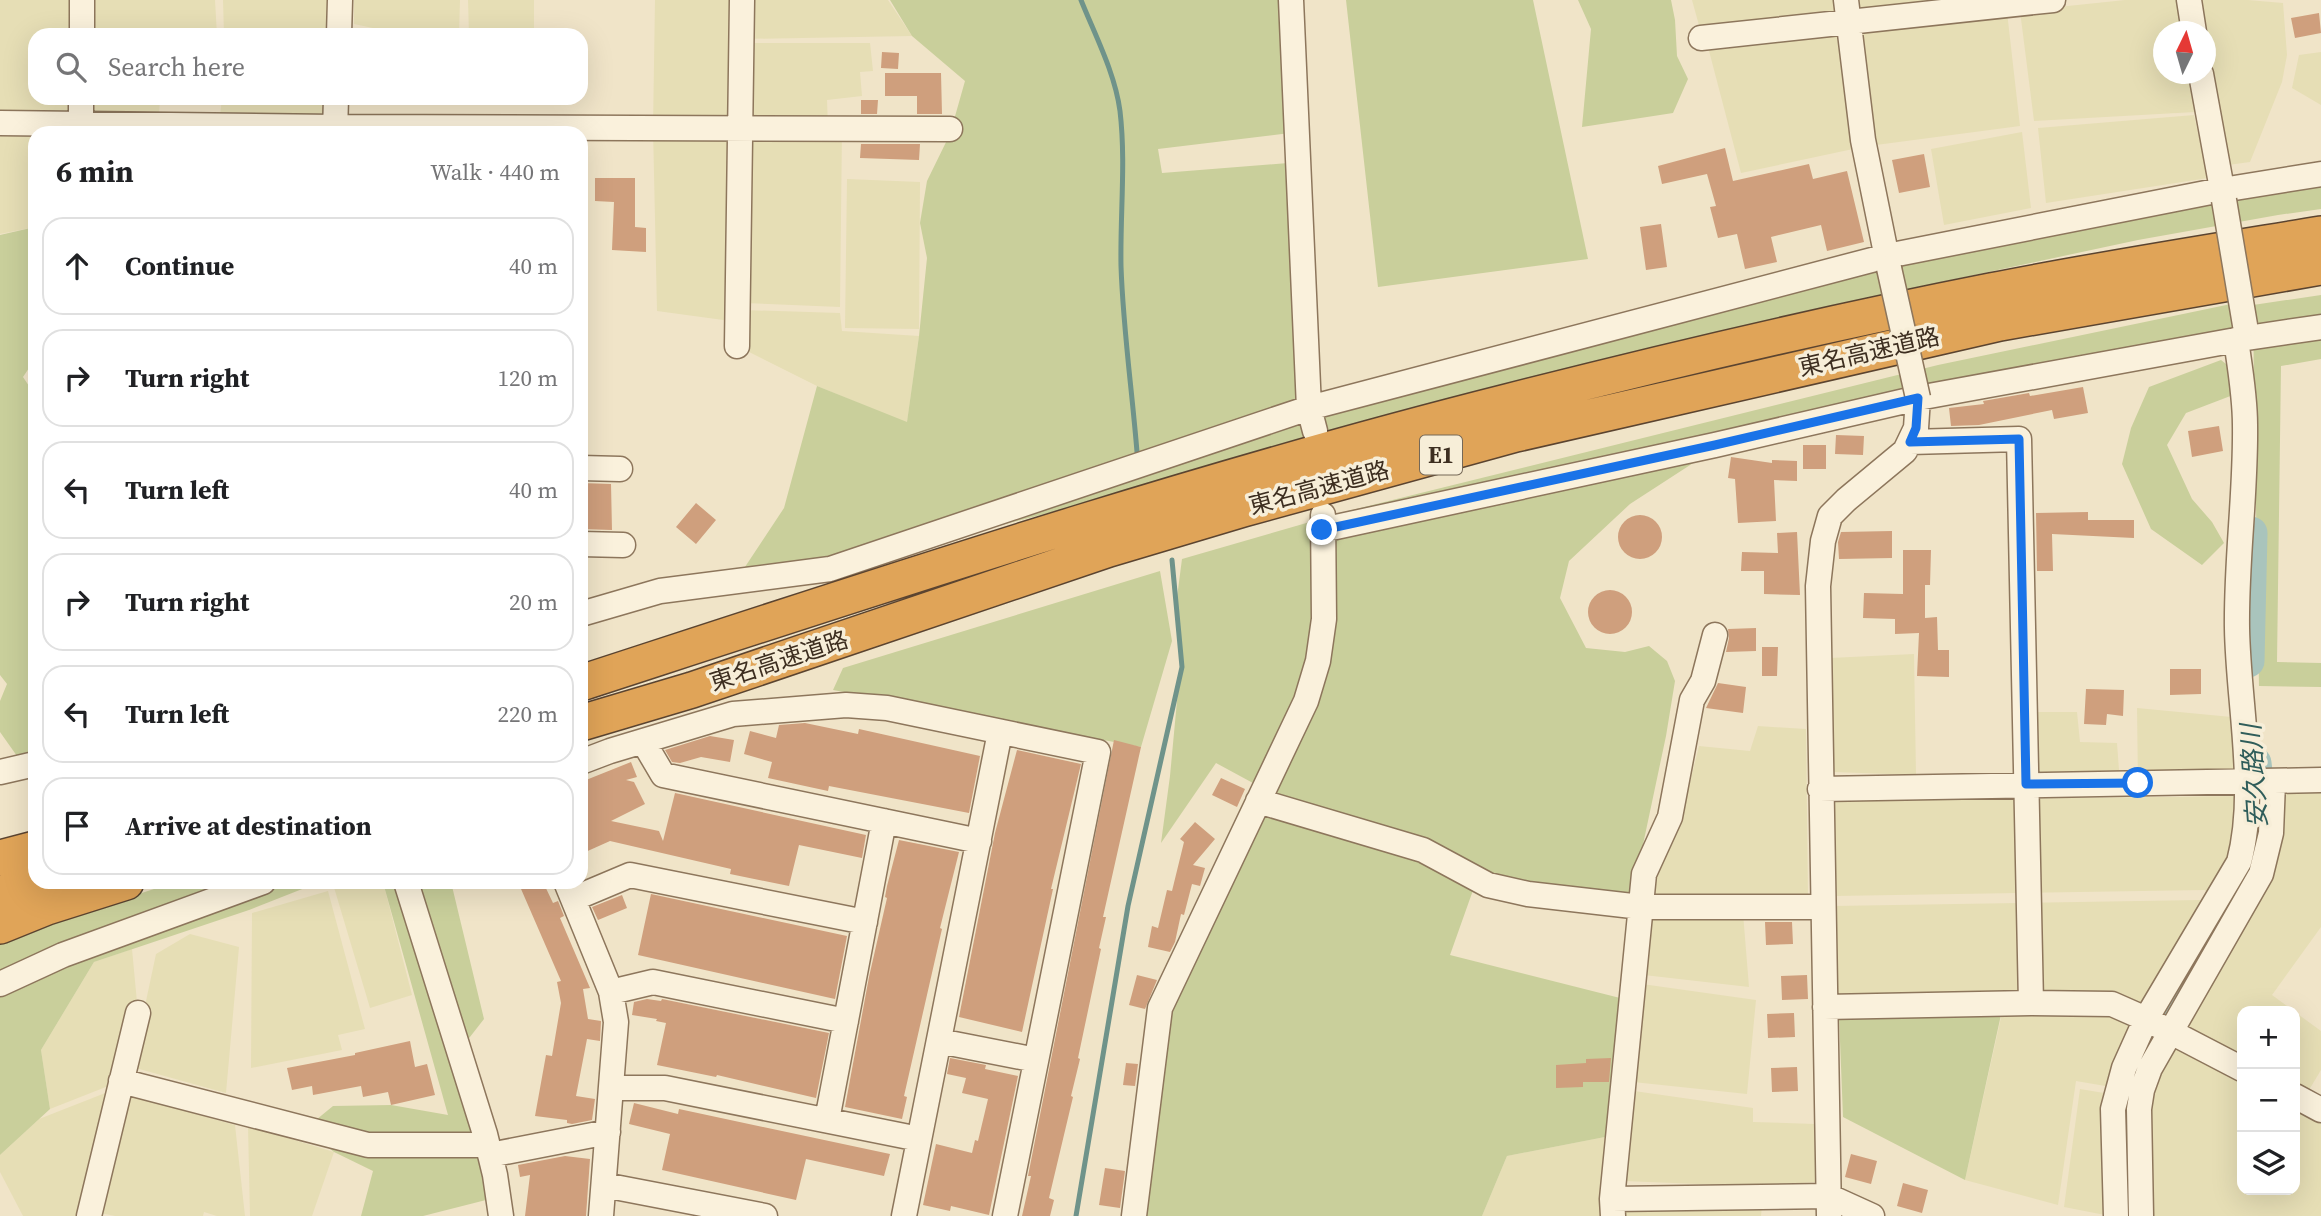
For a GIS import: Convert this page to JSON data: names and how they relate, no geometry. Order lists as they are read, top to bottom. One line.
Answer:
{"streets":{"highway":["東名高速道路","E1"]},"water":["安久路川"],"north":"top","page":{"search":"Search here","heading":["6 min","Walk · 440 m"],"list":[["Continue","40 m"],["Turn right","120 m"],["Turn left","40 m"],["Turn right","20 m"],["Turn left","220 m"],"Arrive at destination"],"map_buttons":["+","−"]}}
